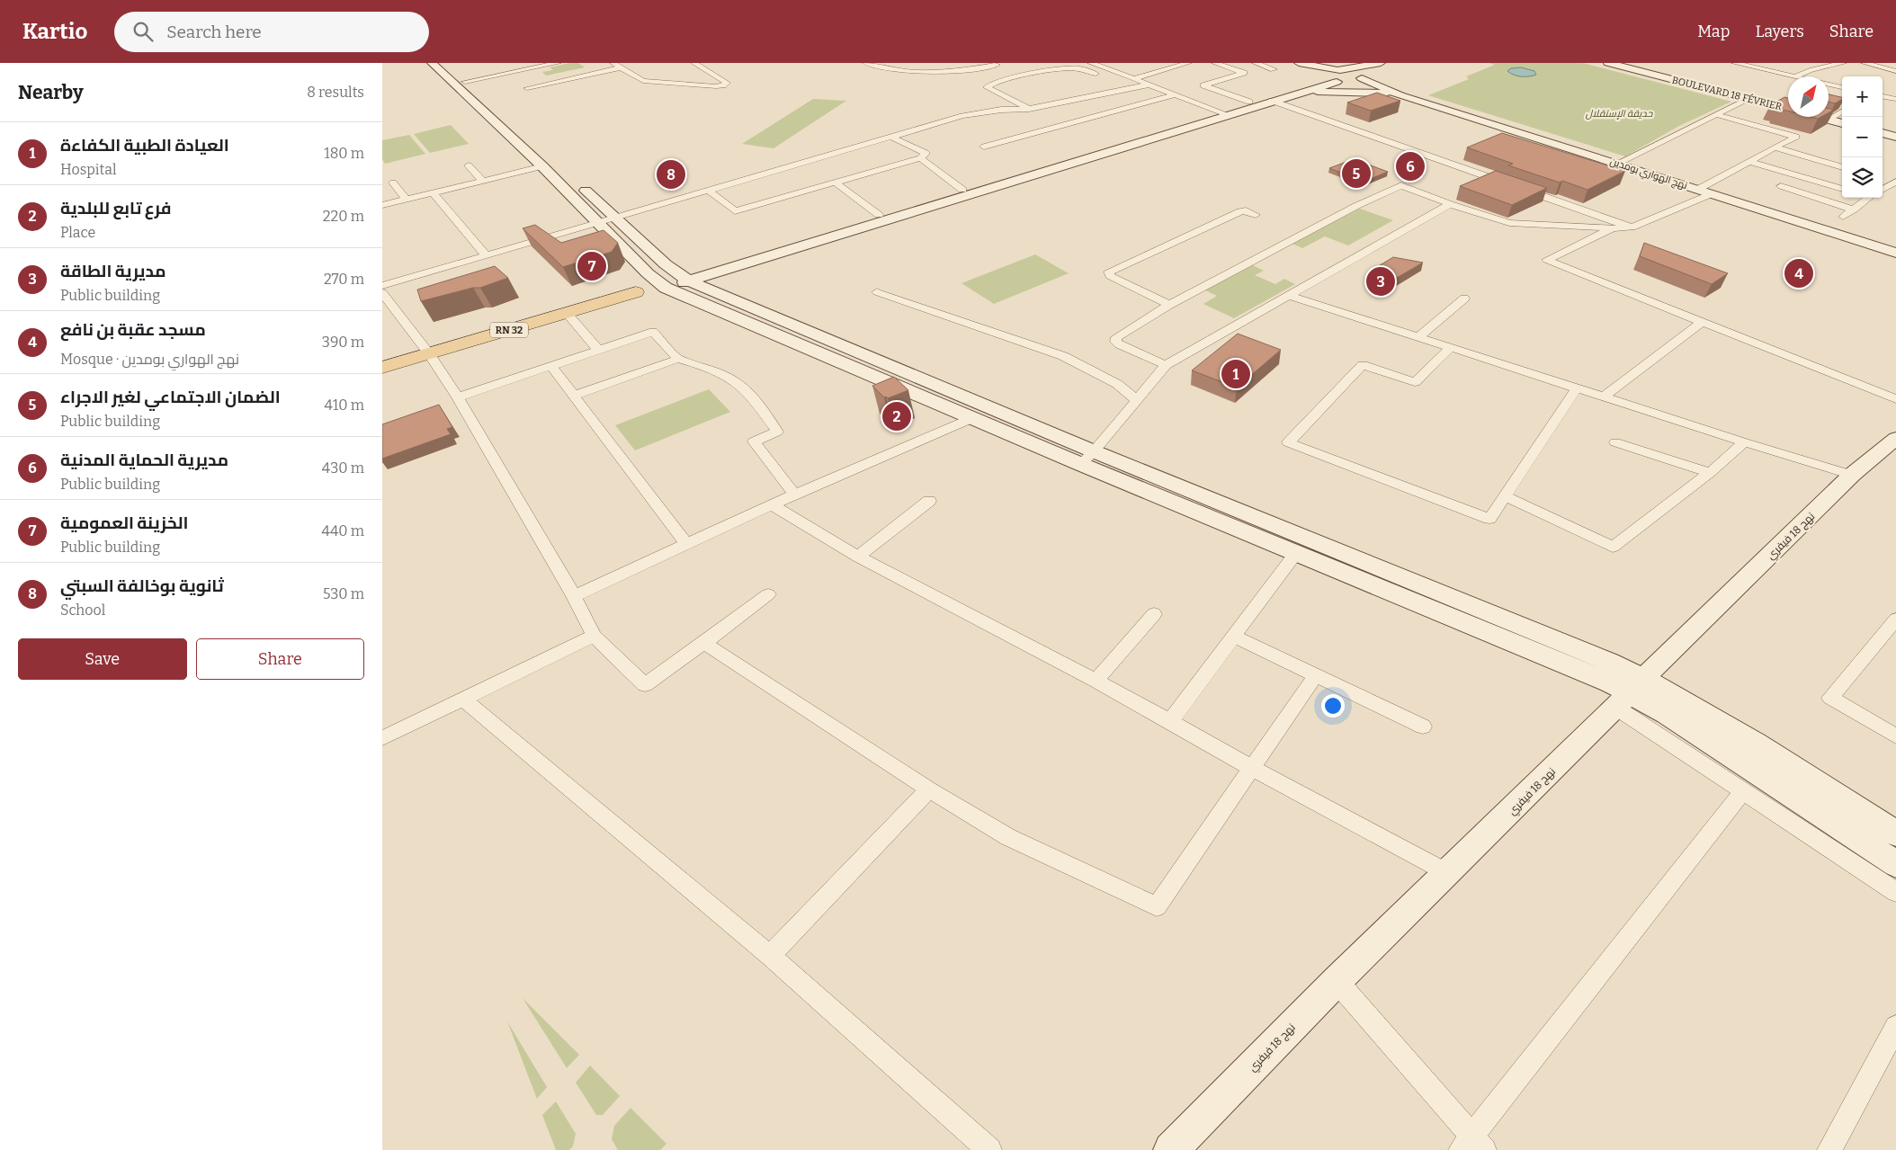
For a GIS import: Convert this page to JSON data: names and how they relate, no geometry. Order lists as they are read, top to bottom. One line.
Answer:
{"streets":{"main road":["BOULEVARD 18 FÉVRIER","نهج الهواري بومدين","RN 32","نهج 18 فيفري"]},"parks":["حديقة الإستقلال"],"north":"top right","page":{"header":"Kartio","search":"Search here","nav":["Map","Layers","Share"],"heading":["Nearby","8 results"],"map_buttons":["+","−"],"list":[{"mark":"1","name":"العيادة الطبية الكفاءة","note":"Hospital","value":"180 m"},{"mark":"2","name":"فرع تابع للبلدية","note":"Place","value":"220 m"},{"mark":"3","name":"مديرية الطاقة","note":"Public building","value":"270 m"},{"mark":"4","name":"مسجد عقبة بن نافع","note":"Mosque · نهج الهواري بومدين","value":"390 m"},{"mark":"5","name":"الضمان الاجتماعي لغير الاجراء","note":"Public building","value":"410 m"},{"mark":"6","name":"مديرية الحماية المدنية","note":"Public building","value":"430 m"},{"mark":"7","name":"الخزينة العمومية","note":"Public building","value":"440 m"},{"mark":"8","name":"ثانوية بوخالفة السبتي","note":"School","value":"530 m"}],"pins":["6","5","8","7","4","3","1","2"],"buttons":["Save","Share"]}}
